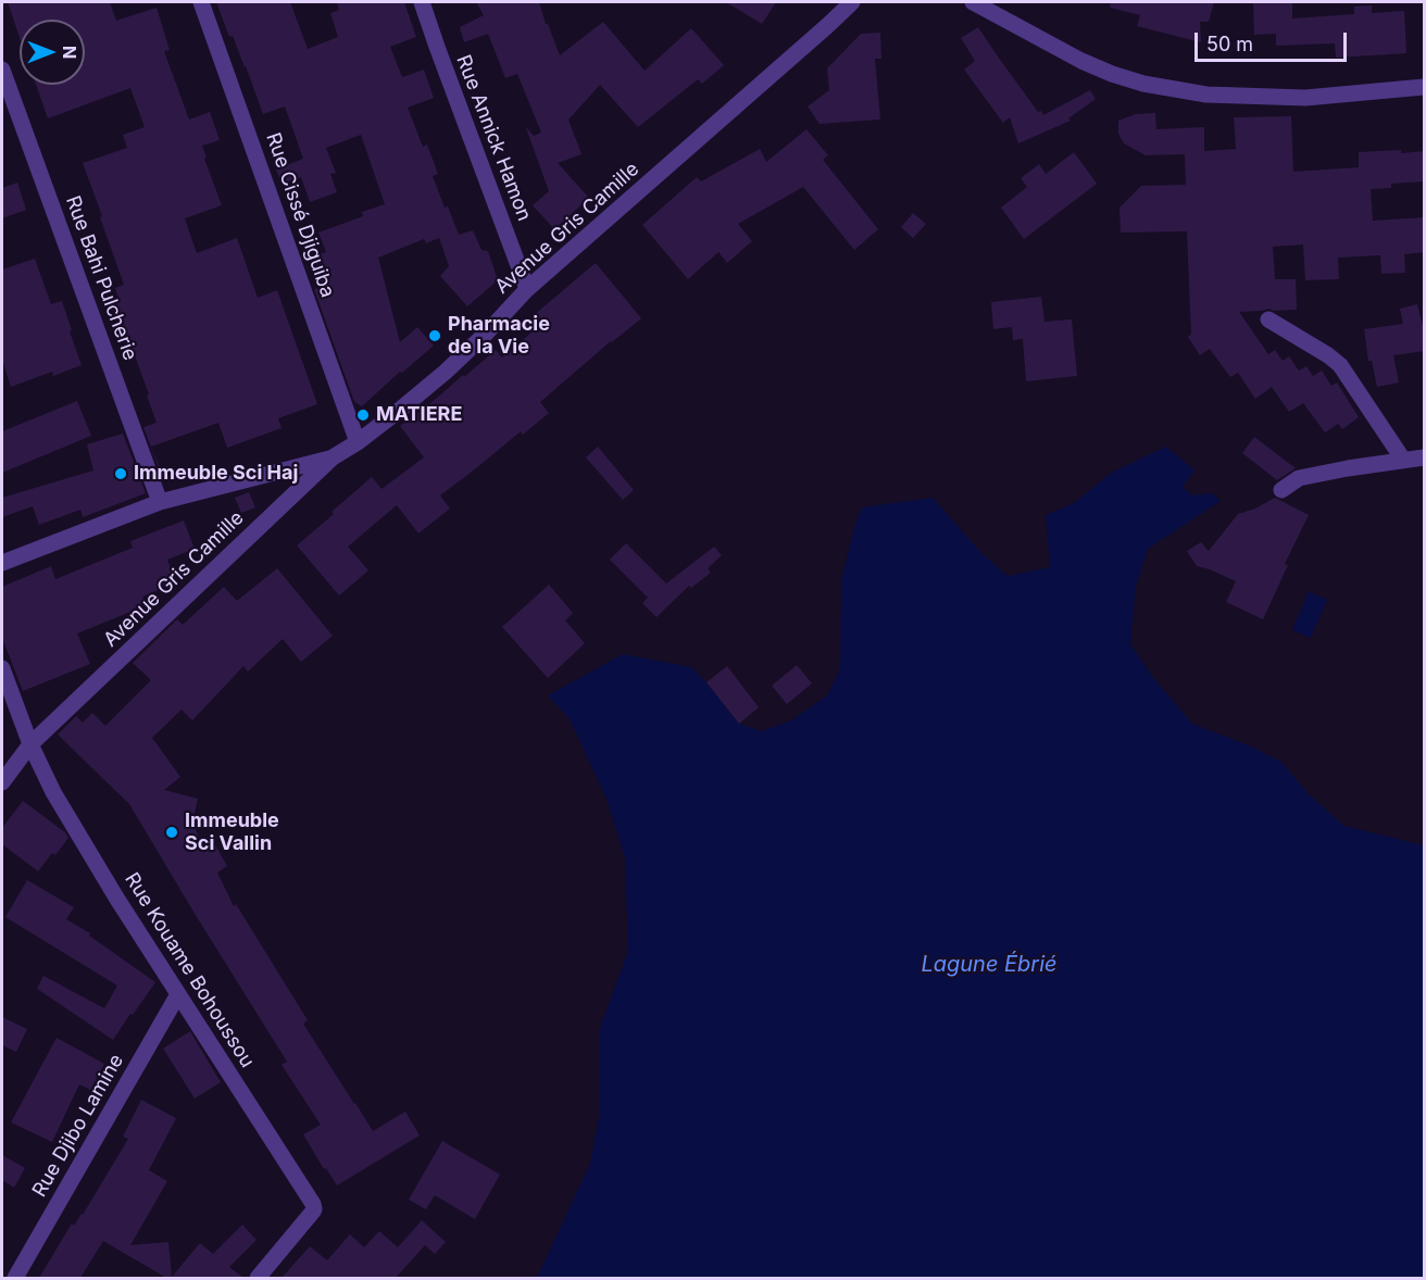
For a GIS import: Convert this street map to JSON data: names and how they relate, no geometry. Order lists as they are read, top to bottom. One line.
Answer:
{"streets":{"street":["Rue Annick Hamon","Rue Cissé Djiguiba","Avenue Gris Camille","Rue Bahi Pulcherie","Rue Kouame Bohoussou","Rue Djibo Lamine"]},"crossings":[["Rue Annick Hamon","Avenue Gris Camille"],["Rue Cissé Djiguiba","Avenue Gris Camille"],["Avenue Gris Camille","Rue Kouame Bohoussou"],["Rue Kouame Bohoussou","Rue Djibo Lamine"]],"water":["Lagune Ébrié"],"places":["Pharmacie de la Vie","MATIERE","Immeuble Sci Haj","Immeuble Sci Vallin"],"scale_bar":"50 m","north":"right"}
